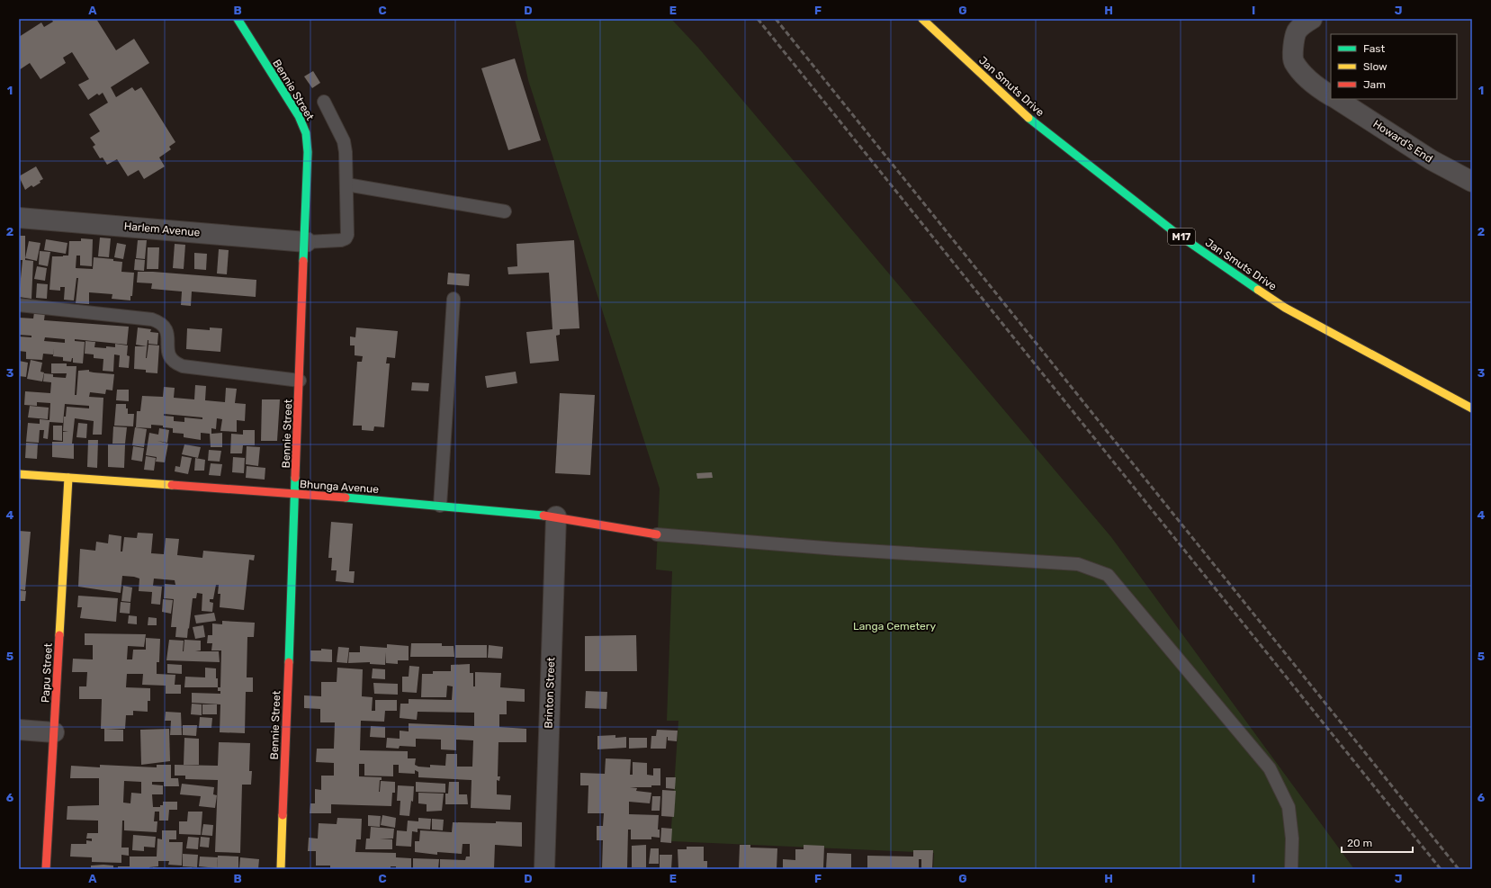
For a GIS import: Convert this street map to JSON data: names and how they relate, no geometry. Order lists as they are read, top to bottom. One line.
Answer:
{"streets":{"street":["Jan Smuts Drive","Bennie Street","Howard's End","Harlem Avenue","M17","Bhunga Avenue","Papu Street","Brinton Street"]},"crossings":[["Bennie Street","Harlem Avenue"],["Bennie Street","Bhunga Avenue"],["Bhunga Avenue","Papu Street"],["Bhunga Avenue","Brinton Street"]],"parks":["Langa Cemetery"],"legend":["Fast","Slow","Jam"],"scale_bar":"20 m","grid":{"columns":["A","B","C","D","E","F","G","H","I","J"],"rows":["1","2","3","4","5","6"]}}
